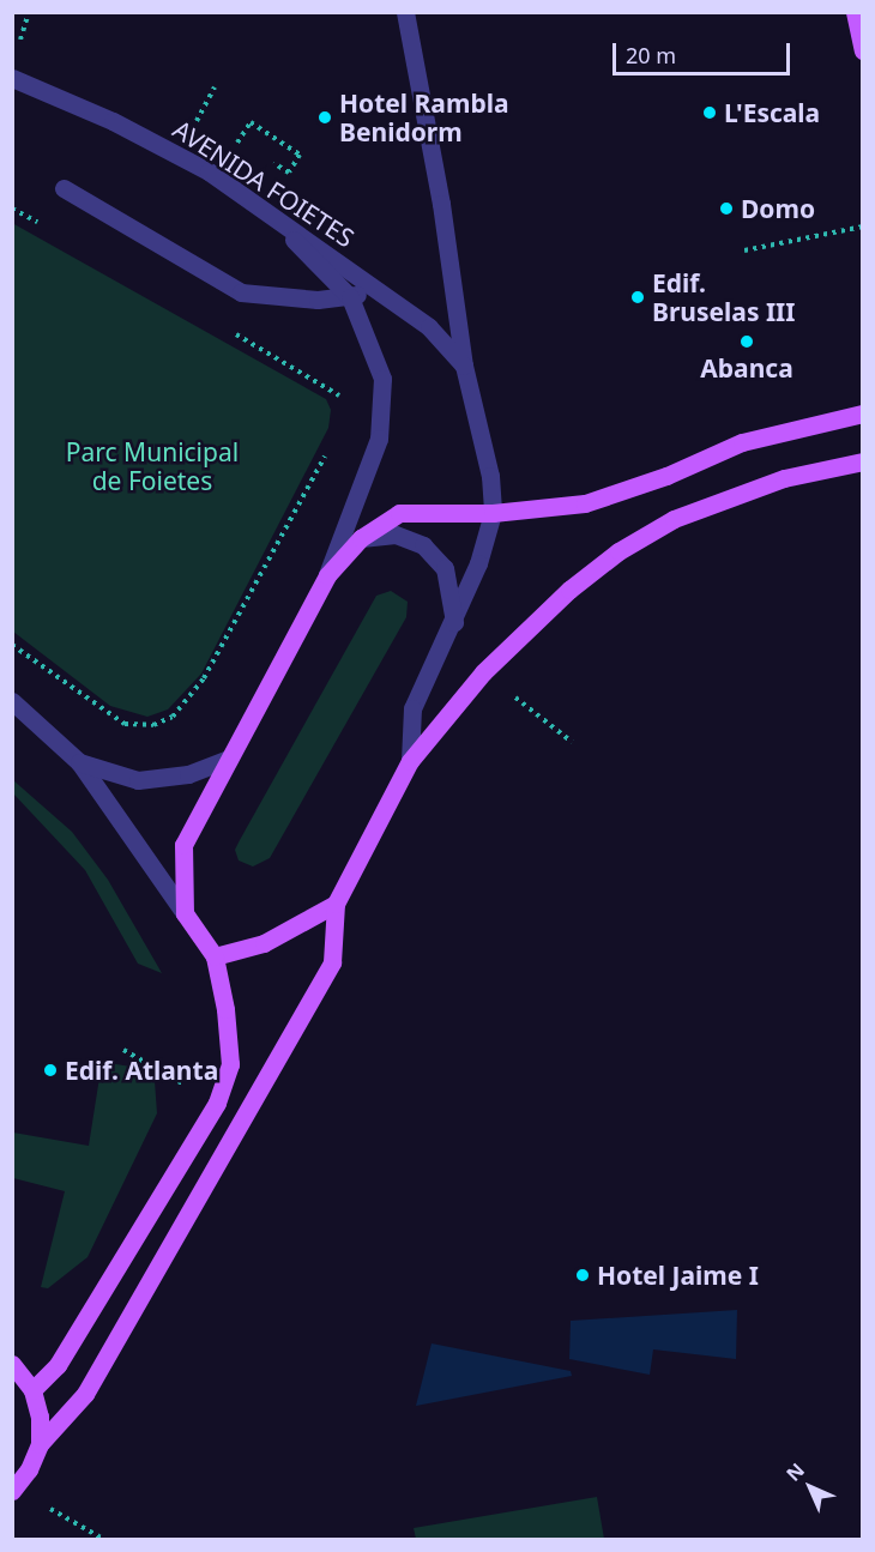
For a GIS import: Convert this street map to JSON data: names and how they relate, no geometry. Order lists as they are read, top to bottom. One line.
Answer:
{"streets":{"street":["AVENIDA FOIETES"]},"parks":["Parc Municipal de Foietes"],"places":["L'Escala","Hotel Rambla Benidorm","Domo","Edif. Bruselas III","Abanca","Edif. Atlanta","Hotel Jaime I"],"scale_bar":"20 m","north":"top left"}
